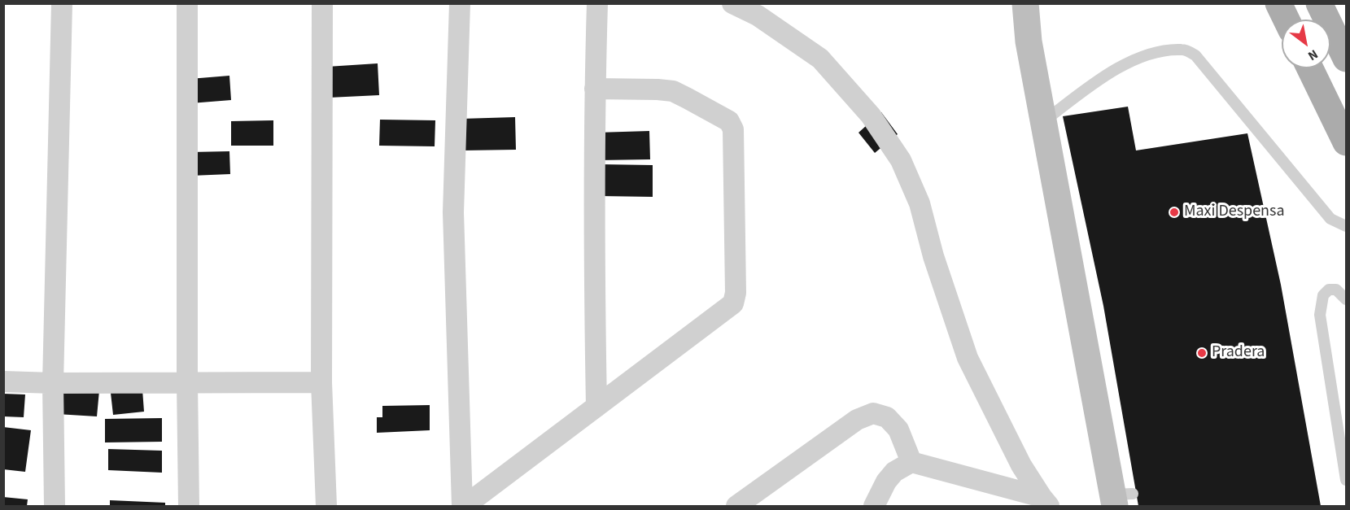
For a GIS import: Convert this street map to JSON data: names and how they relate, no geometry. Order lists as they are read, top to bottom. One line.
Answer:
{"places":["Maxi Despensa","Pradera"],"north":"bottom right"}
